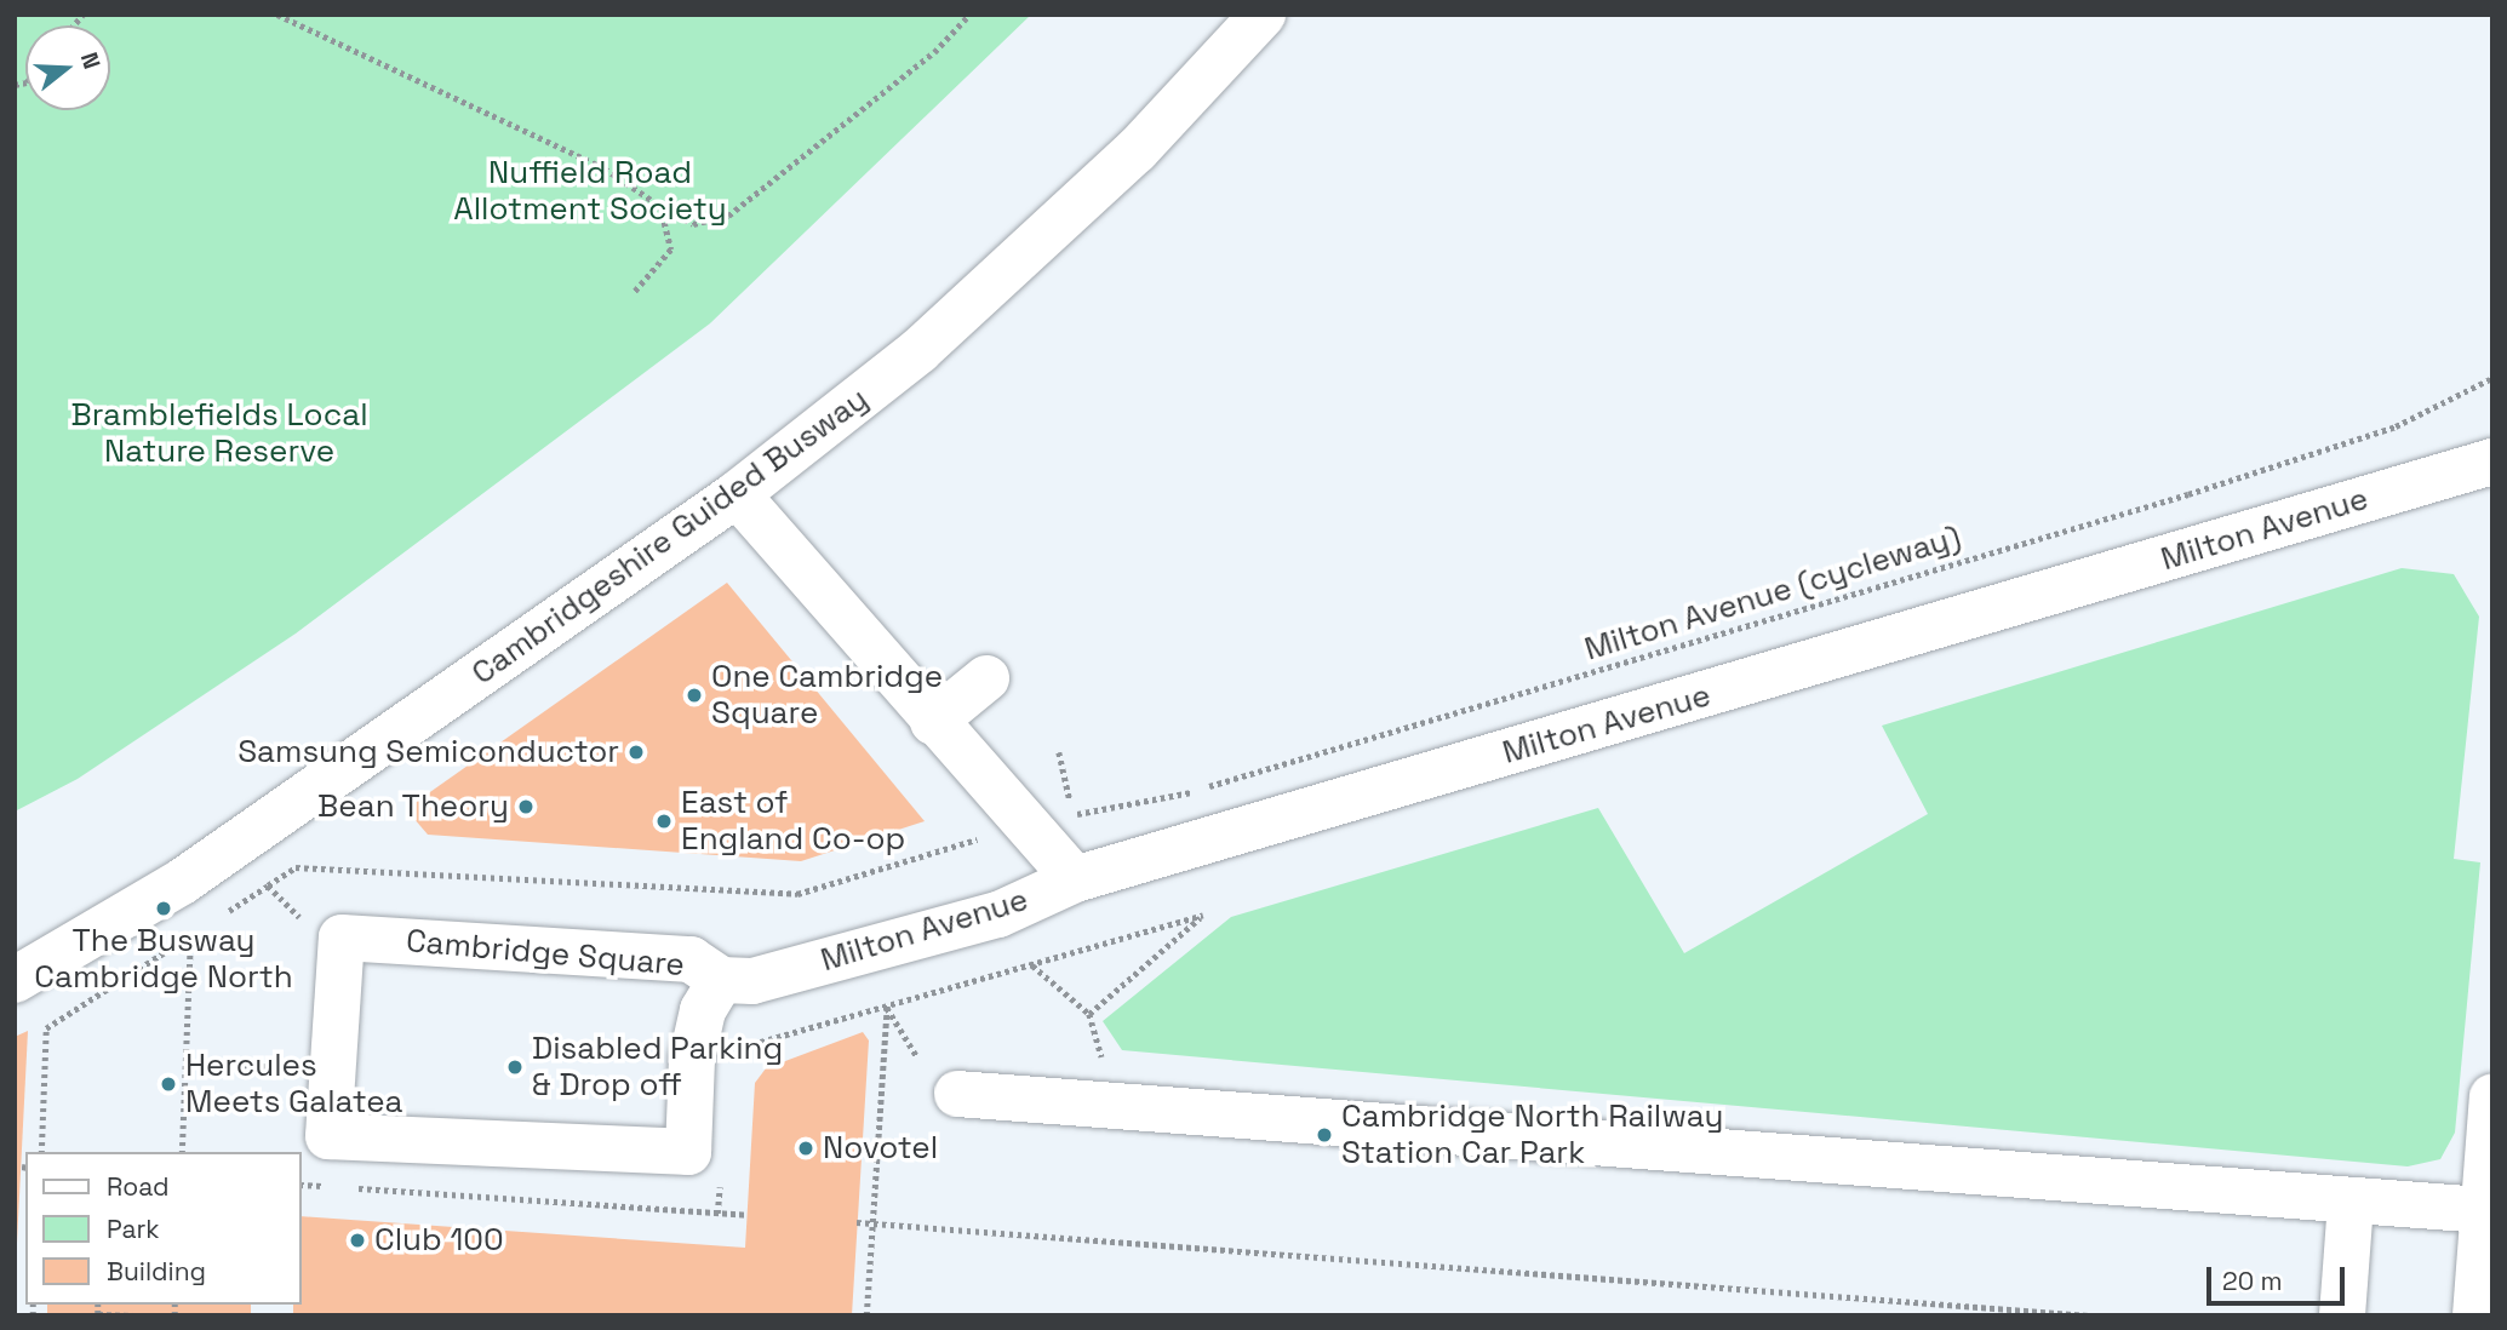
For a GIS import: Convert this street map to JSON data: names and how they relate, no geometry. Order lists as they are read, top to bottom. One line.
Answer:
{"streets":{"street":["Milton Avenue","Cambridgeshire Guided Busway","Cambridge Square"],"path":["Milton Avenue (cycleway)"]},"crossings":[["Milton Avenue","Cambridge Square"]],"parks":["Nuffield Road Allotment Society","Bramblefields Local Nature Reserve"],"places":["One Cambridge Square","Samsung Semiconductor","Bean Theory","East of England Co-op","The Busway Cambridge North","Disabled Parking & Drop off","Hercules Meets Galatea","Cambridge North Railway Station Car Park","Novotel","Club 100"],"legend":["Road","Park","Building"],"scale_bar":"20 m","north":"right"}
